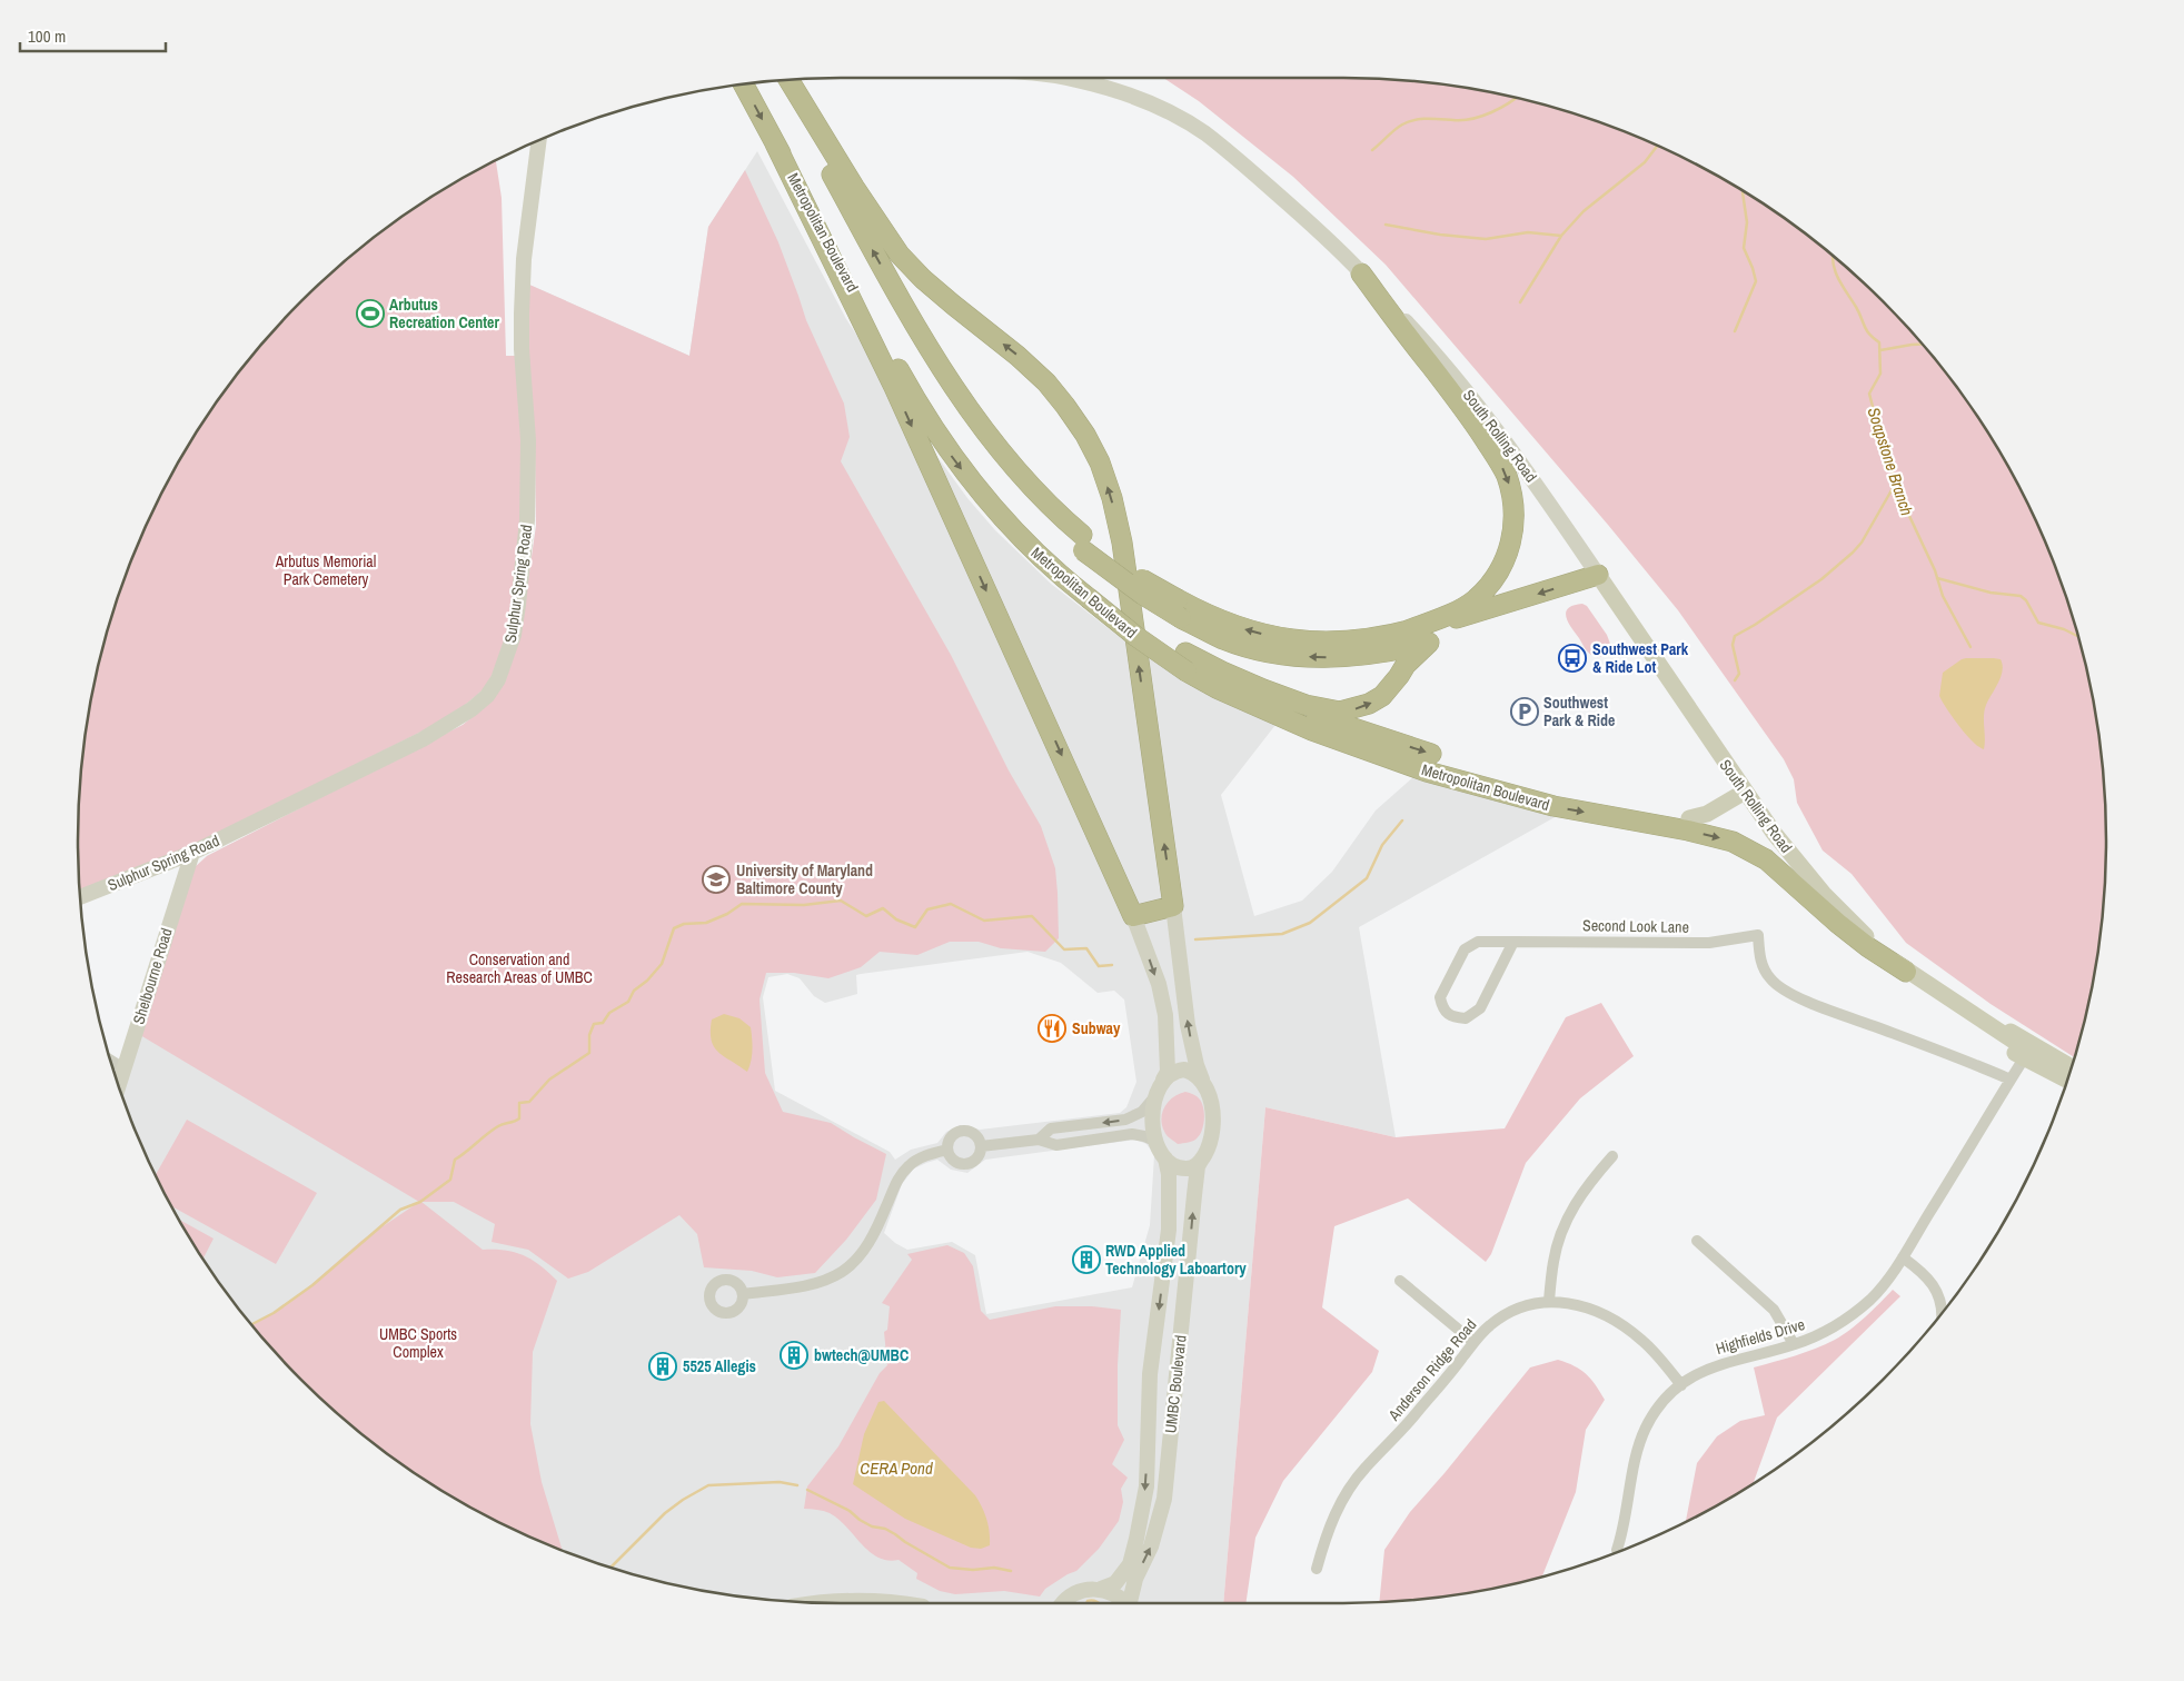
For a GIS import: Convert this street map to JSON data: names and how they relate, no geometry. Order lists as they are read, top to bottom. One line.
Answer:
{"streets":{"highway":["Metropolitan Boulevard"],"main road":["South Rolling Road"],"street":["Sulphur Spring Road","Second Look Lane","Shelbourne Road","Highfields Drive","Anderson Ridge Road","UMBC Boulevard"]},"crossings":[["South Rolling Road","Highfields Drive"],["Sulphur Spring Road","Shelbourne Road"],["Second Look Lane","Highfields Drive"],["Highfields Drive","Anderson Ridge Road"]],"water":["Soapstone Branch","CERA Pond"],"parks":["Arbutus Memorial Park Cemetery","Conservation and Research Areas of UMBC","UMBC Sports Complex"],"places":{"sports":["Arbutus Recreation Center"],"bus stop":["Southwest Park & Ride Lot"],"parking":["Southwest Park & Ride"],"school or university":["University of Maryland Baltimore County"],"restaurant":["Subway"],"building":["RWD Applied Technology Laboartory","bwtech@UMBC","5525 Allegis"]},"scale_bar":"100 m"}
